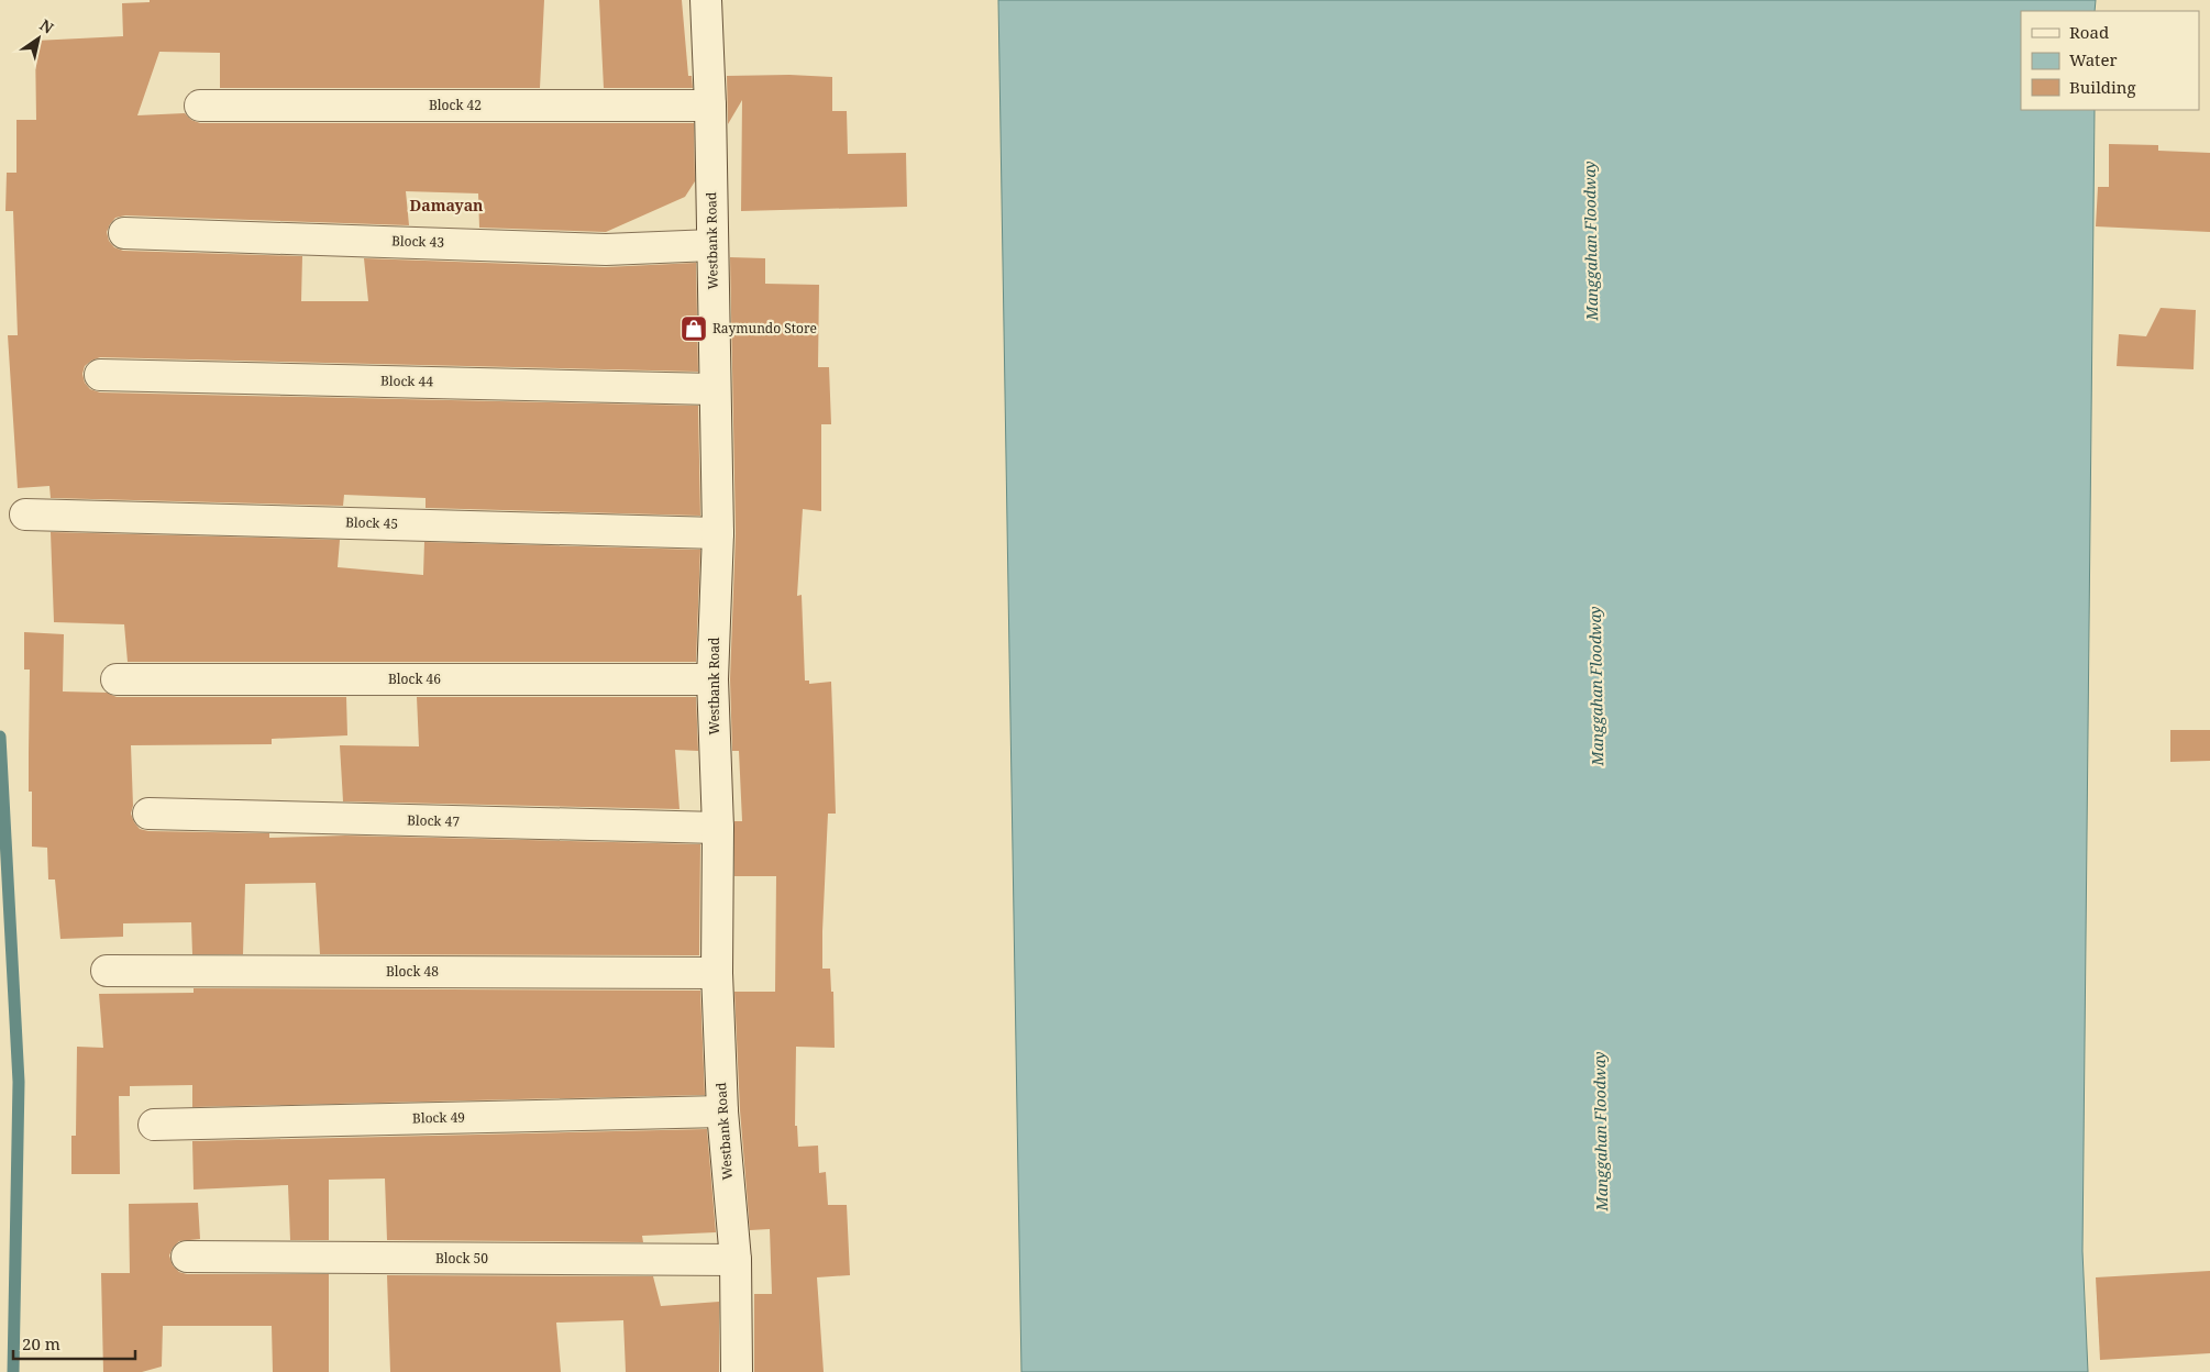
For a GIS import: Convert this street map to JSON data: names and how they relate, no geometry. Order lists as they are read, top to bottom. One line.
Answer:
{"streets":{"street":["Block 42","Westbank Road","Block 43","Block 44","Block 45","Block 46","Block 47","Block 48","Block 49","Block 50"]},"crossings":[["Block 42","Westbank Road"],["Westbank Road","Block 43"],["Westbank Road","Block 44"],["Westbank Road","Block 45"],["Westbank Road","Block 46"],["Westbank Road","Block 47"],["Westbank Road","Block 48"],["Westbank Road","Block 49"],["Westbank Road","Block 50"]],"districts":["Damayan"],"water":["Manggahan Floodway"],"places":{"shop":["Raymundo Store"]},"legend":["Road","Water","Building"],"scale_bar":"20 m","north":"top right"}
